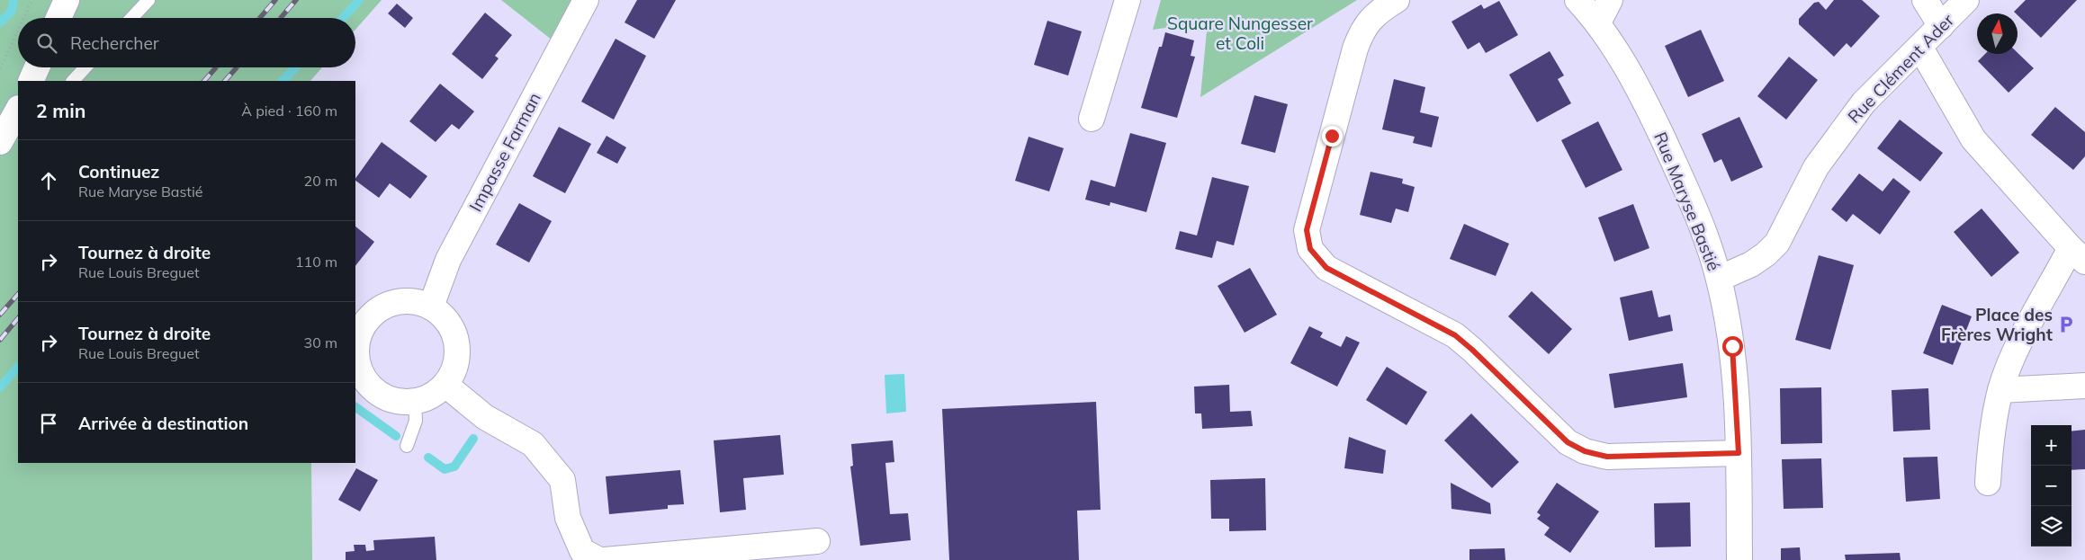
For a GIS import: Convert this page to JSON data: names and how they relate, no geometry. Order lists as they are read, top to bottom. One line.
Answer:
{"streets":{"street":["Rue Clément Ader","Impasse Farman","Rue Maryse Bastié"]},"crossings":[["Rue Clément Ader","Rue Maryse Bastié"]],"parks":["Square Nungesser et Coli"],"places":{"parking":["Place des Frères Wright"]},"north":"top","page":{"search":"Rechercher","heading":["2 min","À pied · 160 m"],"list":[["Continuez","Rue Maryse Bastié","20 m"],["Tournez à droite","Rue Louis Breguet","110 m"],["Tournez à droite","Rue Louis Breguet","30 m"],"Arrivée à destination"],"map_buttons":["+","−"]}}
